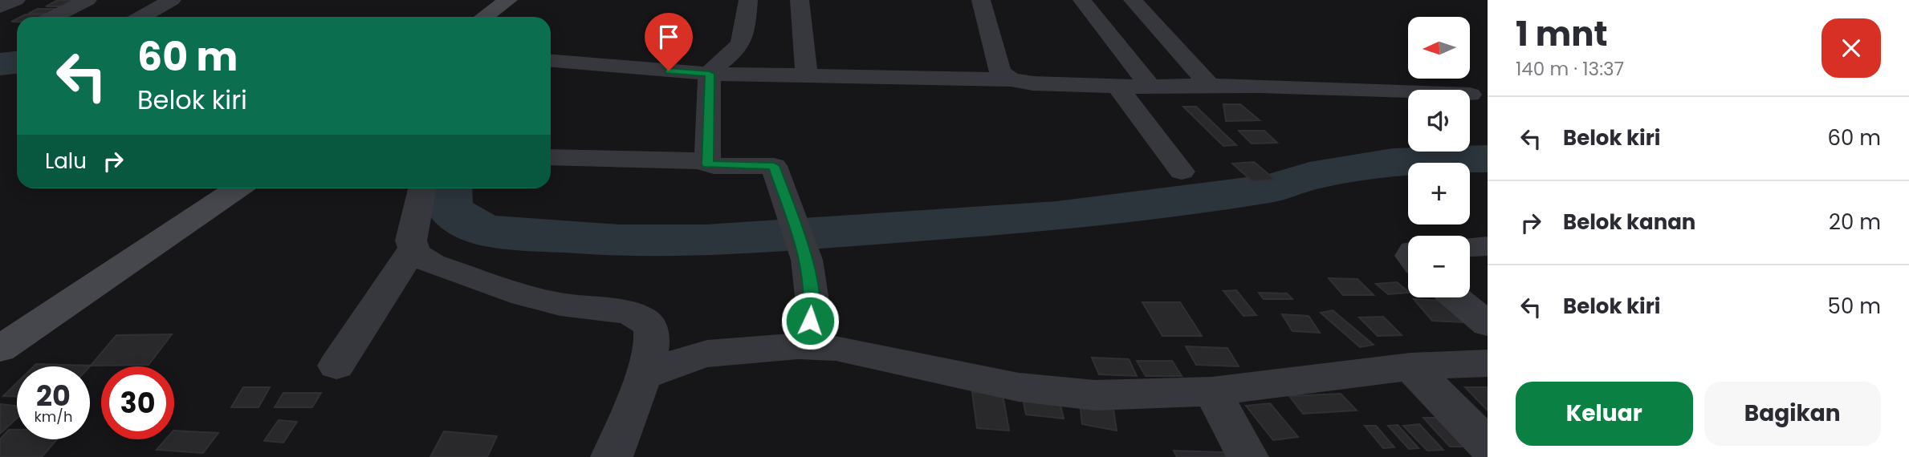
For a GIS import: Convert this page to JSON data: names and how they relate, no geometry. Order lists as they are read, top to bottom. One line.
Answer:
{"north":"left","page":{"heading":["1 mnt","140 m · 13:37"],"map_buttons":["+","−"],"turn":["60 m","Belok kiri"],"list":[{"name":"Belok kiri","value":"60 m"},{"name":"Belok kanan","value":"20 m"},{"name":"Belok kiri","value":"50 m"}],"then":"Lalu","speed":"20 km/h","limit":"30","buttons":["Keluar","Bagikan"]}}
